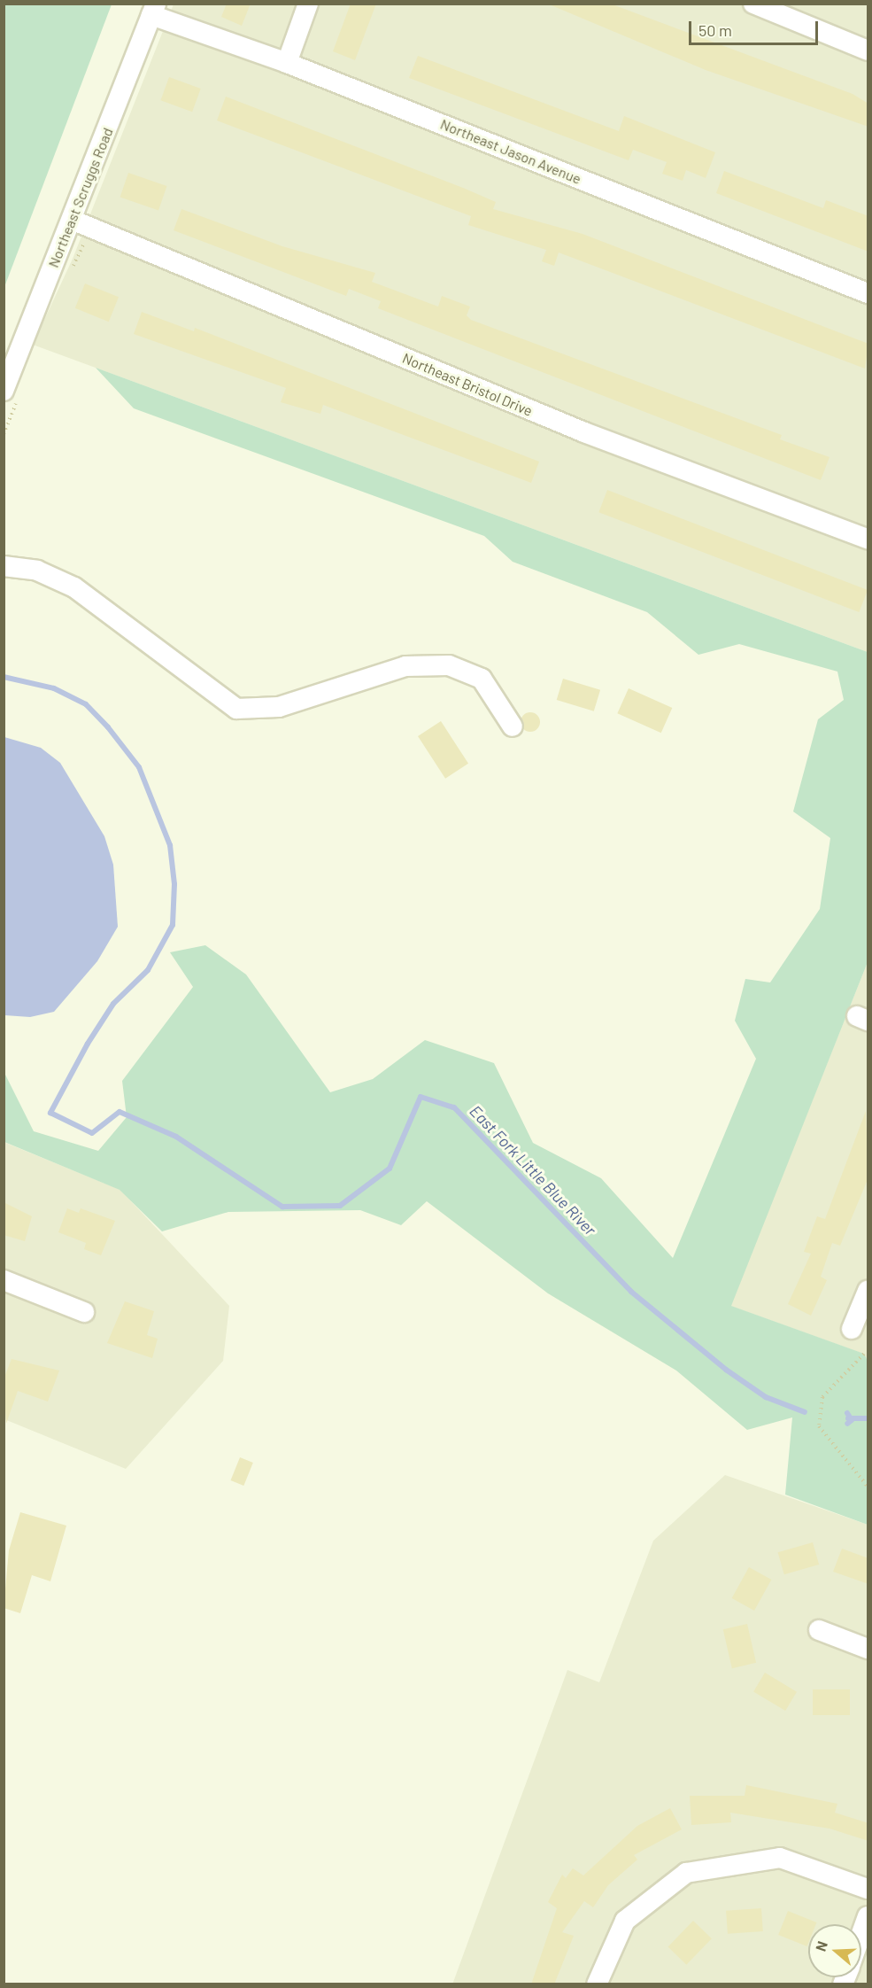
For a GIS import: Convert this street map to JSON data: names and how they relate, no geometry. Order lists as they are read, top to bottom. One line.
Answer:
{"streets":{"street":["Northeast Jason Avenue","Northeast Scruggs Road","Northeast Bristol Drive"]},"crossings":[["Northeast Jason Avenue","Northeast Scruggs Road"],["Northeast Scruggs Road","Northeast Bristol Drive"]],"water":["East Fork Little Blue River"],"scale_bar":"50 m","north":"left"}
